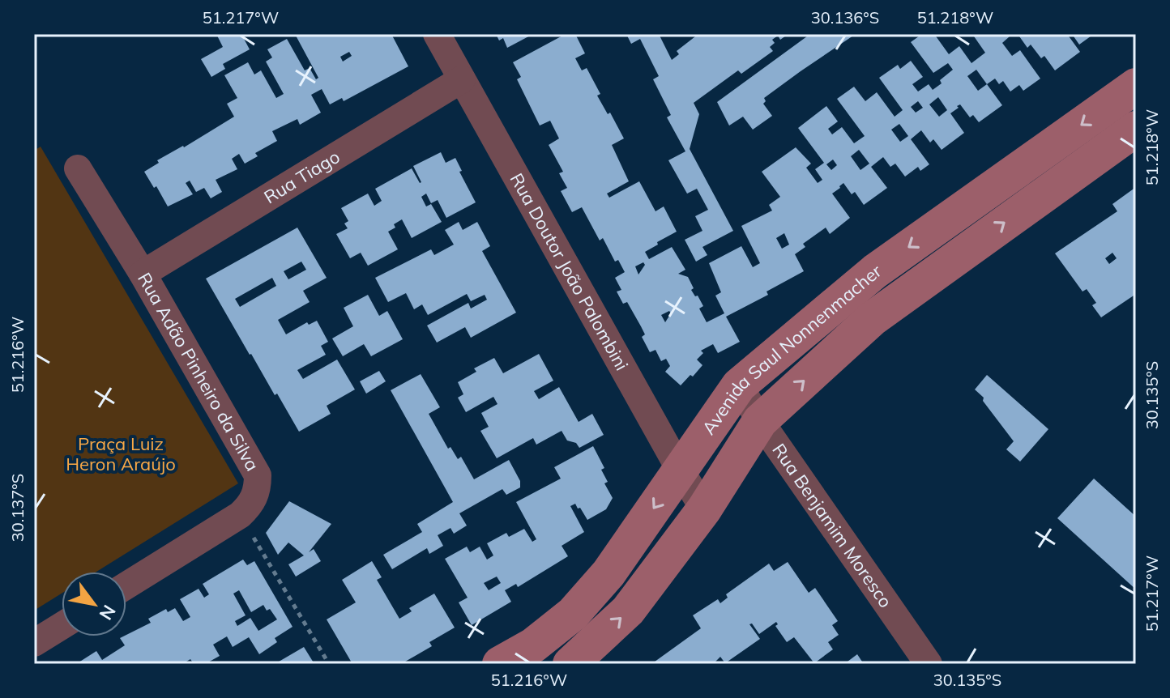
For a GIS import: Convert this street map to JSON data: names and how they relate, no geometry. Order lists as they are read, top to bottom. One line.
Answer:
{"streets":{"street":["Rua Tiago","Rua Doutor João Palombini","Avenida Saul Nonnenmacher","Rua Adão Pinheiro da Silva","Rua Benjamim Moresco"]},"crossings":[["Rua Tiago","Rua Doutor João Palombini"],["Rua Tiago","Rua Adão Pinheiro da Silva"],["Rua Doutor João Palombini","Avenida Saul Nonnenmacher"],["Avenida Saul Nonnenmacher","Rua Benjamim Moresco"]],"parks":["Praça Luiz Heron Araújo"],"north":"bottom right","coordinates":["51.217°W","30.136°S","51.218°W","51.216°W","30.135°S","30.137°S"]}
